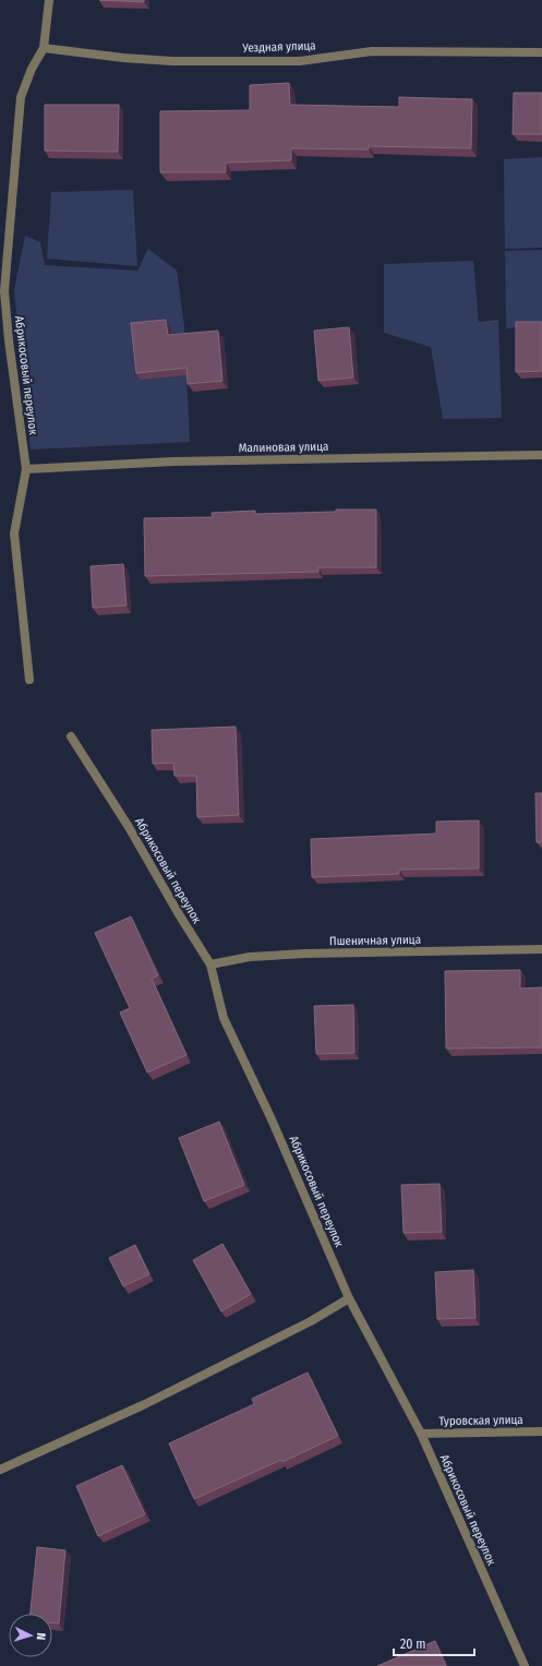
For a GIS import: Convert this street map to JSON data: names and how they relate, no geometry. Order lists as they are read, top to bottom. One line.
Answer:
{"streets":{"street":["Уездная улица","Абрикосовый переулок","Малиновая улица","Пшеничная улица","Туровская улица"]},"crossings":[["Уездная улица","Абрикосовый переулок"],["Абрикосовый переулок","Малиновая улица"],["Абрикосовый переулок","Пшеничная улица"],["Абрикосовый переулок","Туровская улица"]],"scale_bar":"20 m","north":"right"}
